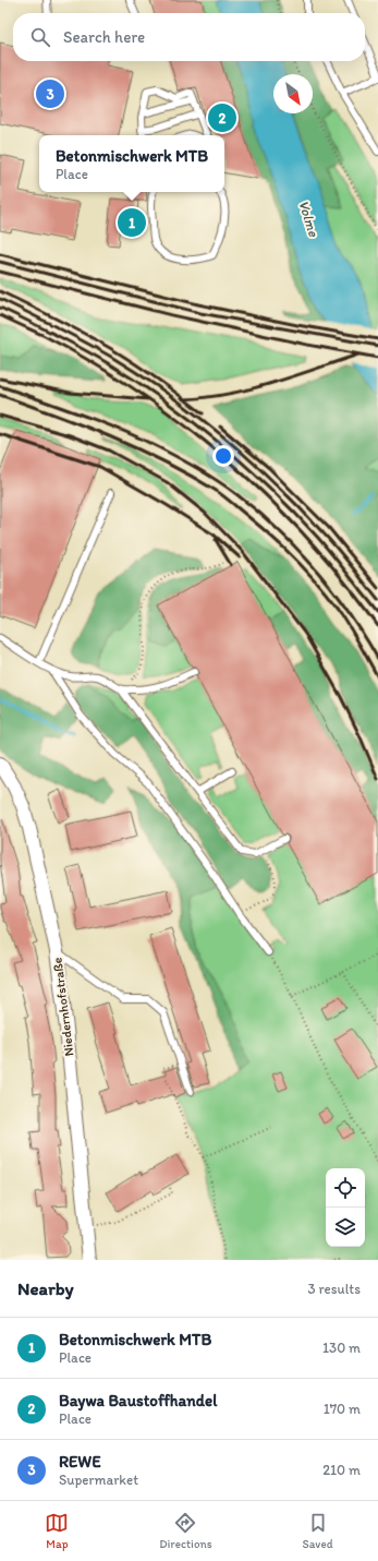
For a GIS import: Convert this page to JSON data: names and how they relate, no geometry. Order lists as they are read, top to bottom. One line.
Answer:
{"streets":{"street":["Niedernhofstraße"]},"water":["Volme"],"north":"bottom right","page":{"search":"Search here","pins":["3","2","1"],"popup":["Betonmischwerk MTB","Place"],"heading":["Nearby","3 results"],"list":[{"mark":"1","name":"Betonmischwerk MTB","note":"Place","value":"130 m"},{"mark":"2","name":"Baywa Baustoffhandel","note":"Place","value":"170 m"},{"mark":"3","name":"REWE","note":"Supermarket","value":"210 m"}],"nav":["Map","Directions","Saved"]}}
